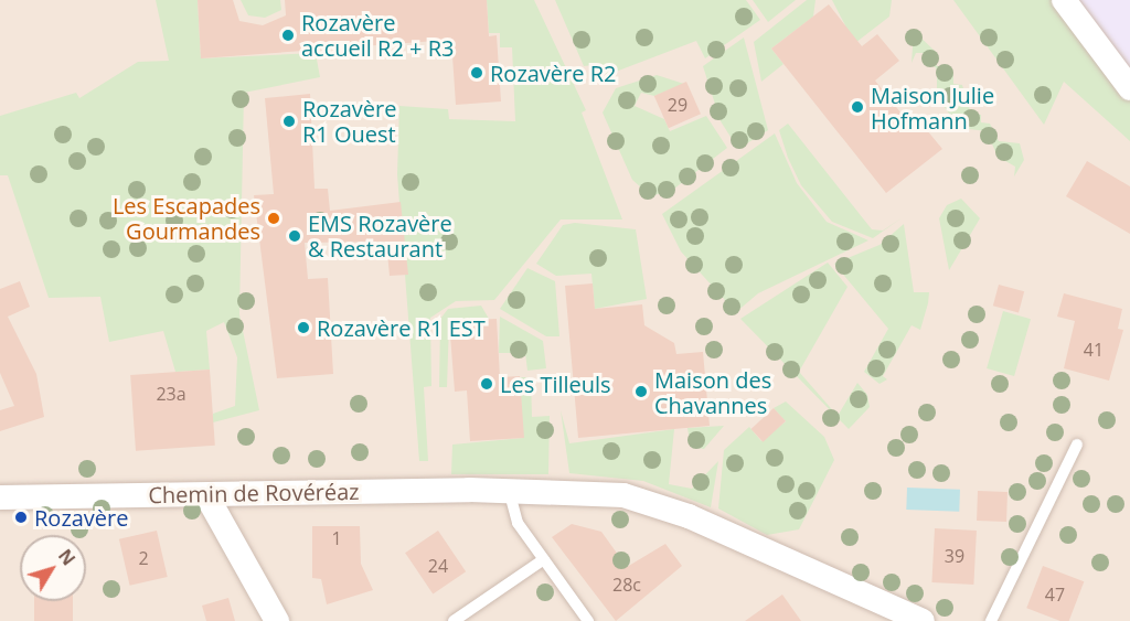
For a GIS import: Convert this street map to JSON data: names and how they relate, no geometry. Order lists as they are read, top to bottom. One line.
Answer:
{"streets":{"street":["Chemin de Rovéréaz"]},"places":["Rozavère accueil R2 + R3","Rozavère R2","Maison Julie Hofmann","Rozavère R1 Ouest","Les Escapades Gourmandes","EMS Rozavère & Restaurant","Rozavère R1 EST","Les Tilleuls","Maison des Chavannes","Rozavère"],"house_numbers":["29","41","23a","1","39","2","24","28c","47"],"north":"top right"}
